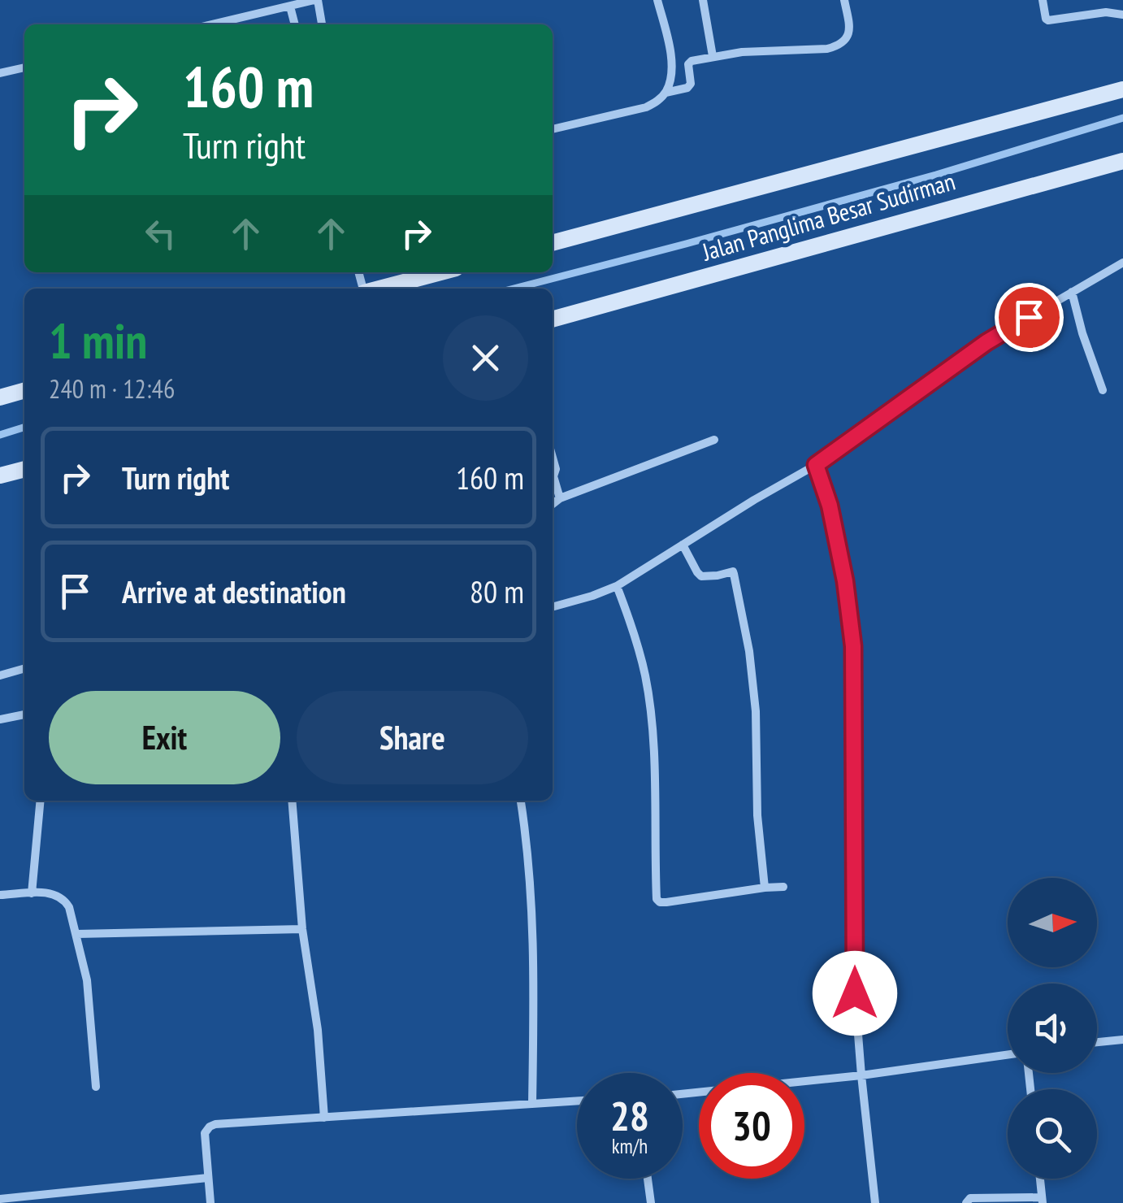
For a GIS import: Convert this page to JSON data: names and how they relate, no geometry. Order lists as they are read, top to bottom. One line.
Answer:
{"streets":{"main road":["Jalan Panglima Besar Sudirman"]},"north":"right","page":{"turn":["160 m","Turn right"],"heading":["1 min","240 m · 12:46"],"list":[{"name":"Turn right","value":"160 m"},{"name":"Arrive at destination","value":"80 m"}],"buttons":["Exit","Share"],"speed":"28 km/h","limit":"30"}}
